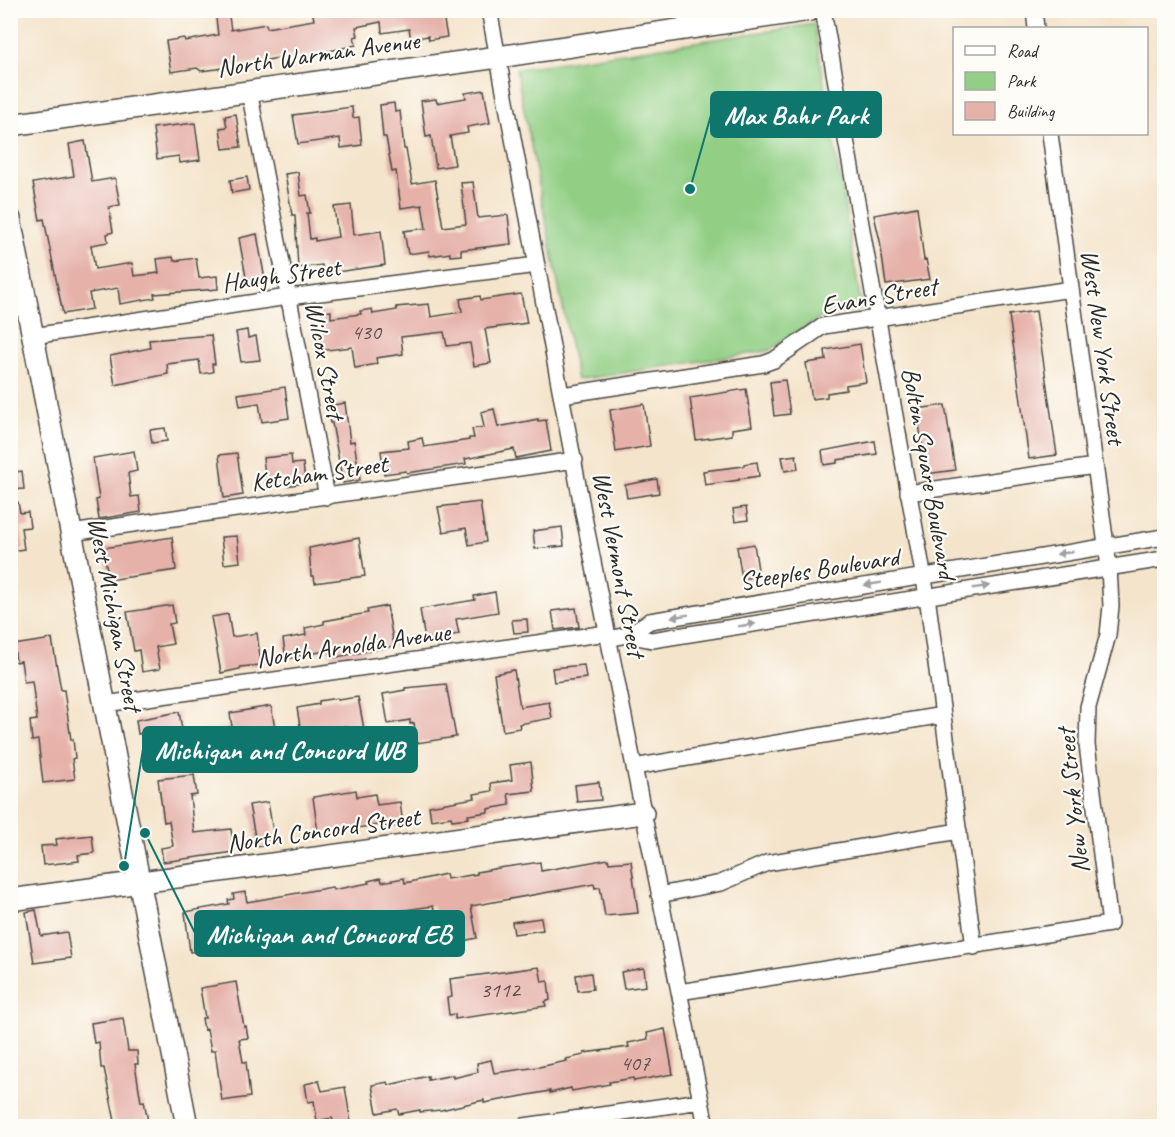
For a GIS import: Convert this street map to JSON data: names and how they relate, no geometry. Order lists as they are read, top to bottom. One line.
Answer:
{"streets":{"main road":["North Warman Avenue","West Michigan Street","North Concord Street"],"street":["Haugh Street","Evans Street","West New York Street","Wilcox Street","Ketcham Street","Bolton Square Boulevard","West Vermont Street","Steeples Boulevard","North Arnolda Avenue","New York Street"]},"crossings":[["North Warman Avenue","Wilcox Street"],["North Warman Avenue","West Vermont Street"],["Haugh Street","Wilcox Street"],["Haugh Street","West Vermont Street"],["Haugh Street","West Michigan Street"],["Evans Street","West New York Street"],["Evans Street","Bolton Square Boulevard"],["Evans Street","West Vermont Street"],["West New York Street","Steeples Boulevard"],["West New York Street","New York Street"],["Wilcox Street","Ketcham Street"],["Ketcham Street","West Vermont Street"],["Ketcham Street","West Michigan Street"],["Bolton Square Boulevard","Steeples Boulevard"],["Bolton Square Boulevard","New York Street"],["West Vermont Street","Steeples Boulevard"],["West Vermont Street","North Arnolda Avenue"],["West Vermont Street","North Concord Street"],["Steeples Boulevard","North Arnolda Avenue"],["Steeples Boulevard","New York Street"],["West Michigan Street","North Arnolda Avenue"],["West Michigan Street","North Concord Street"]],"places":["Max Bahr Park","Michigan and Concord EB","Michigan and Concord WB"],"house_numbers":["430","3112","407"],"legend":["Road","Park","Building"]}
